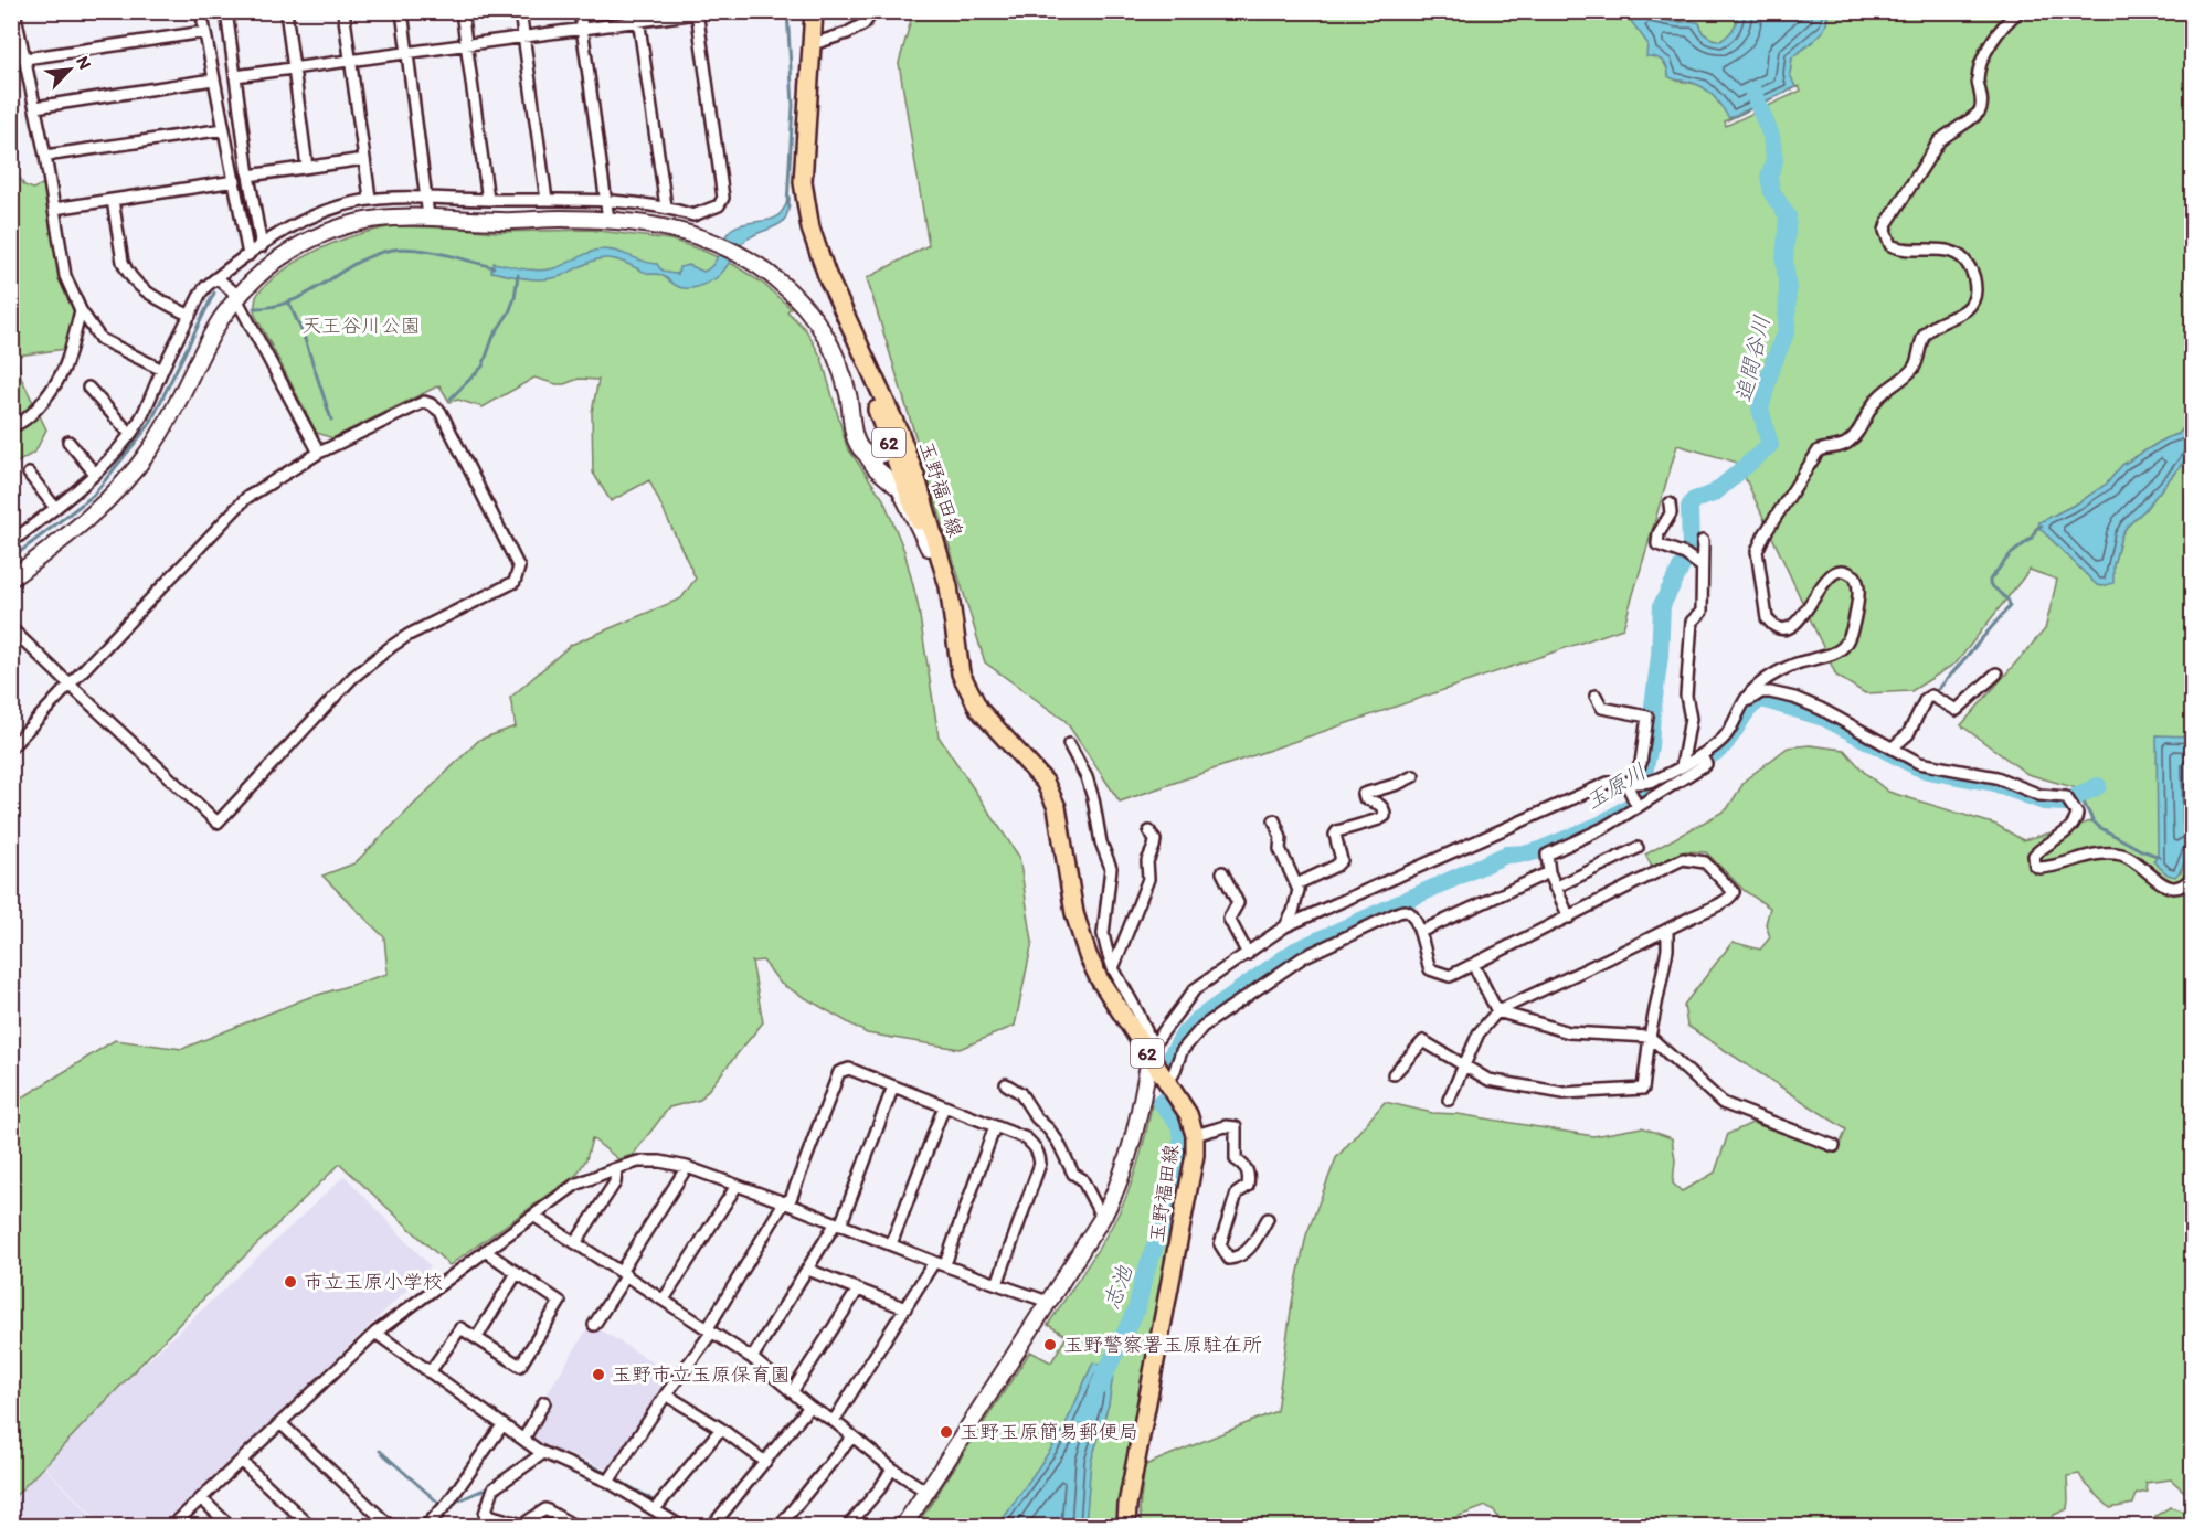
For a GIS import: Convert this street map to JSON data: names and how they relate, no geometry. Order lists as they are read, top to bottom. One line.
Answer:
{"streets":{"main road":["62","玉野福田線"]},"water":["追間谷川","玉原川","志池"],"parks":["天王谷川公園"],"places":["市立玉原小学校","玉野警察署玉原駐在所","玉野市立玉原保育園","玉野玉原簡易郵便局"],"north":"top right"}
